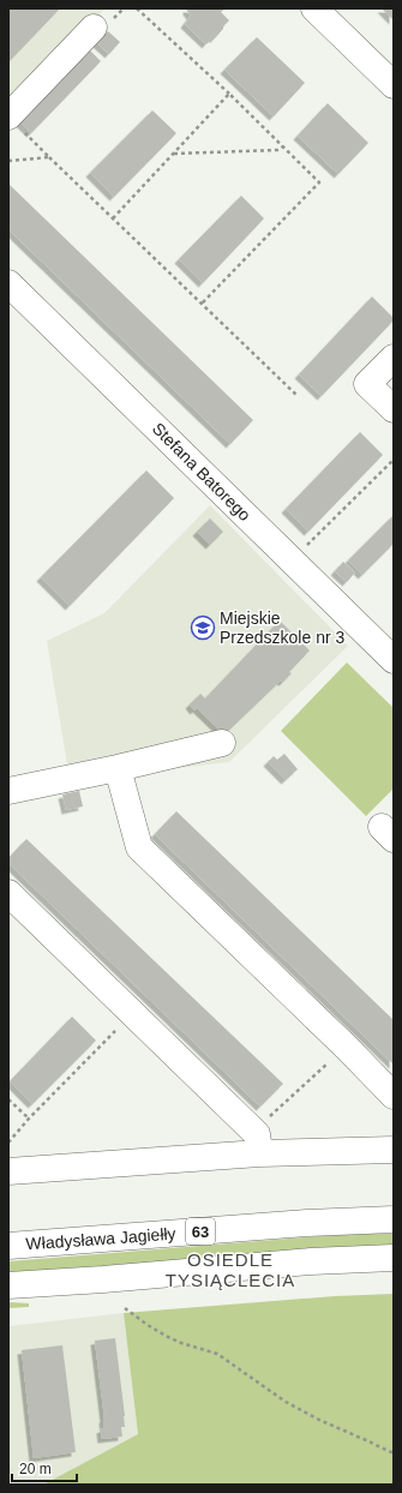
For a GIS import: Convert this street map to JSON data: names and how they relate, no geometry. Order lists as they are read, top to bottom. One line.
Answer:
{"streets":{"street":["Stefana Batorego","63","Władysława Jagiełły"]},"districts":["OSIEDLE TYSIĄCLECIA"],"places":{"school or university":["Miejskie Przedszkole nr 3"]},"scale_bar":"20 m"}
